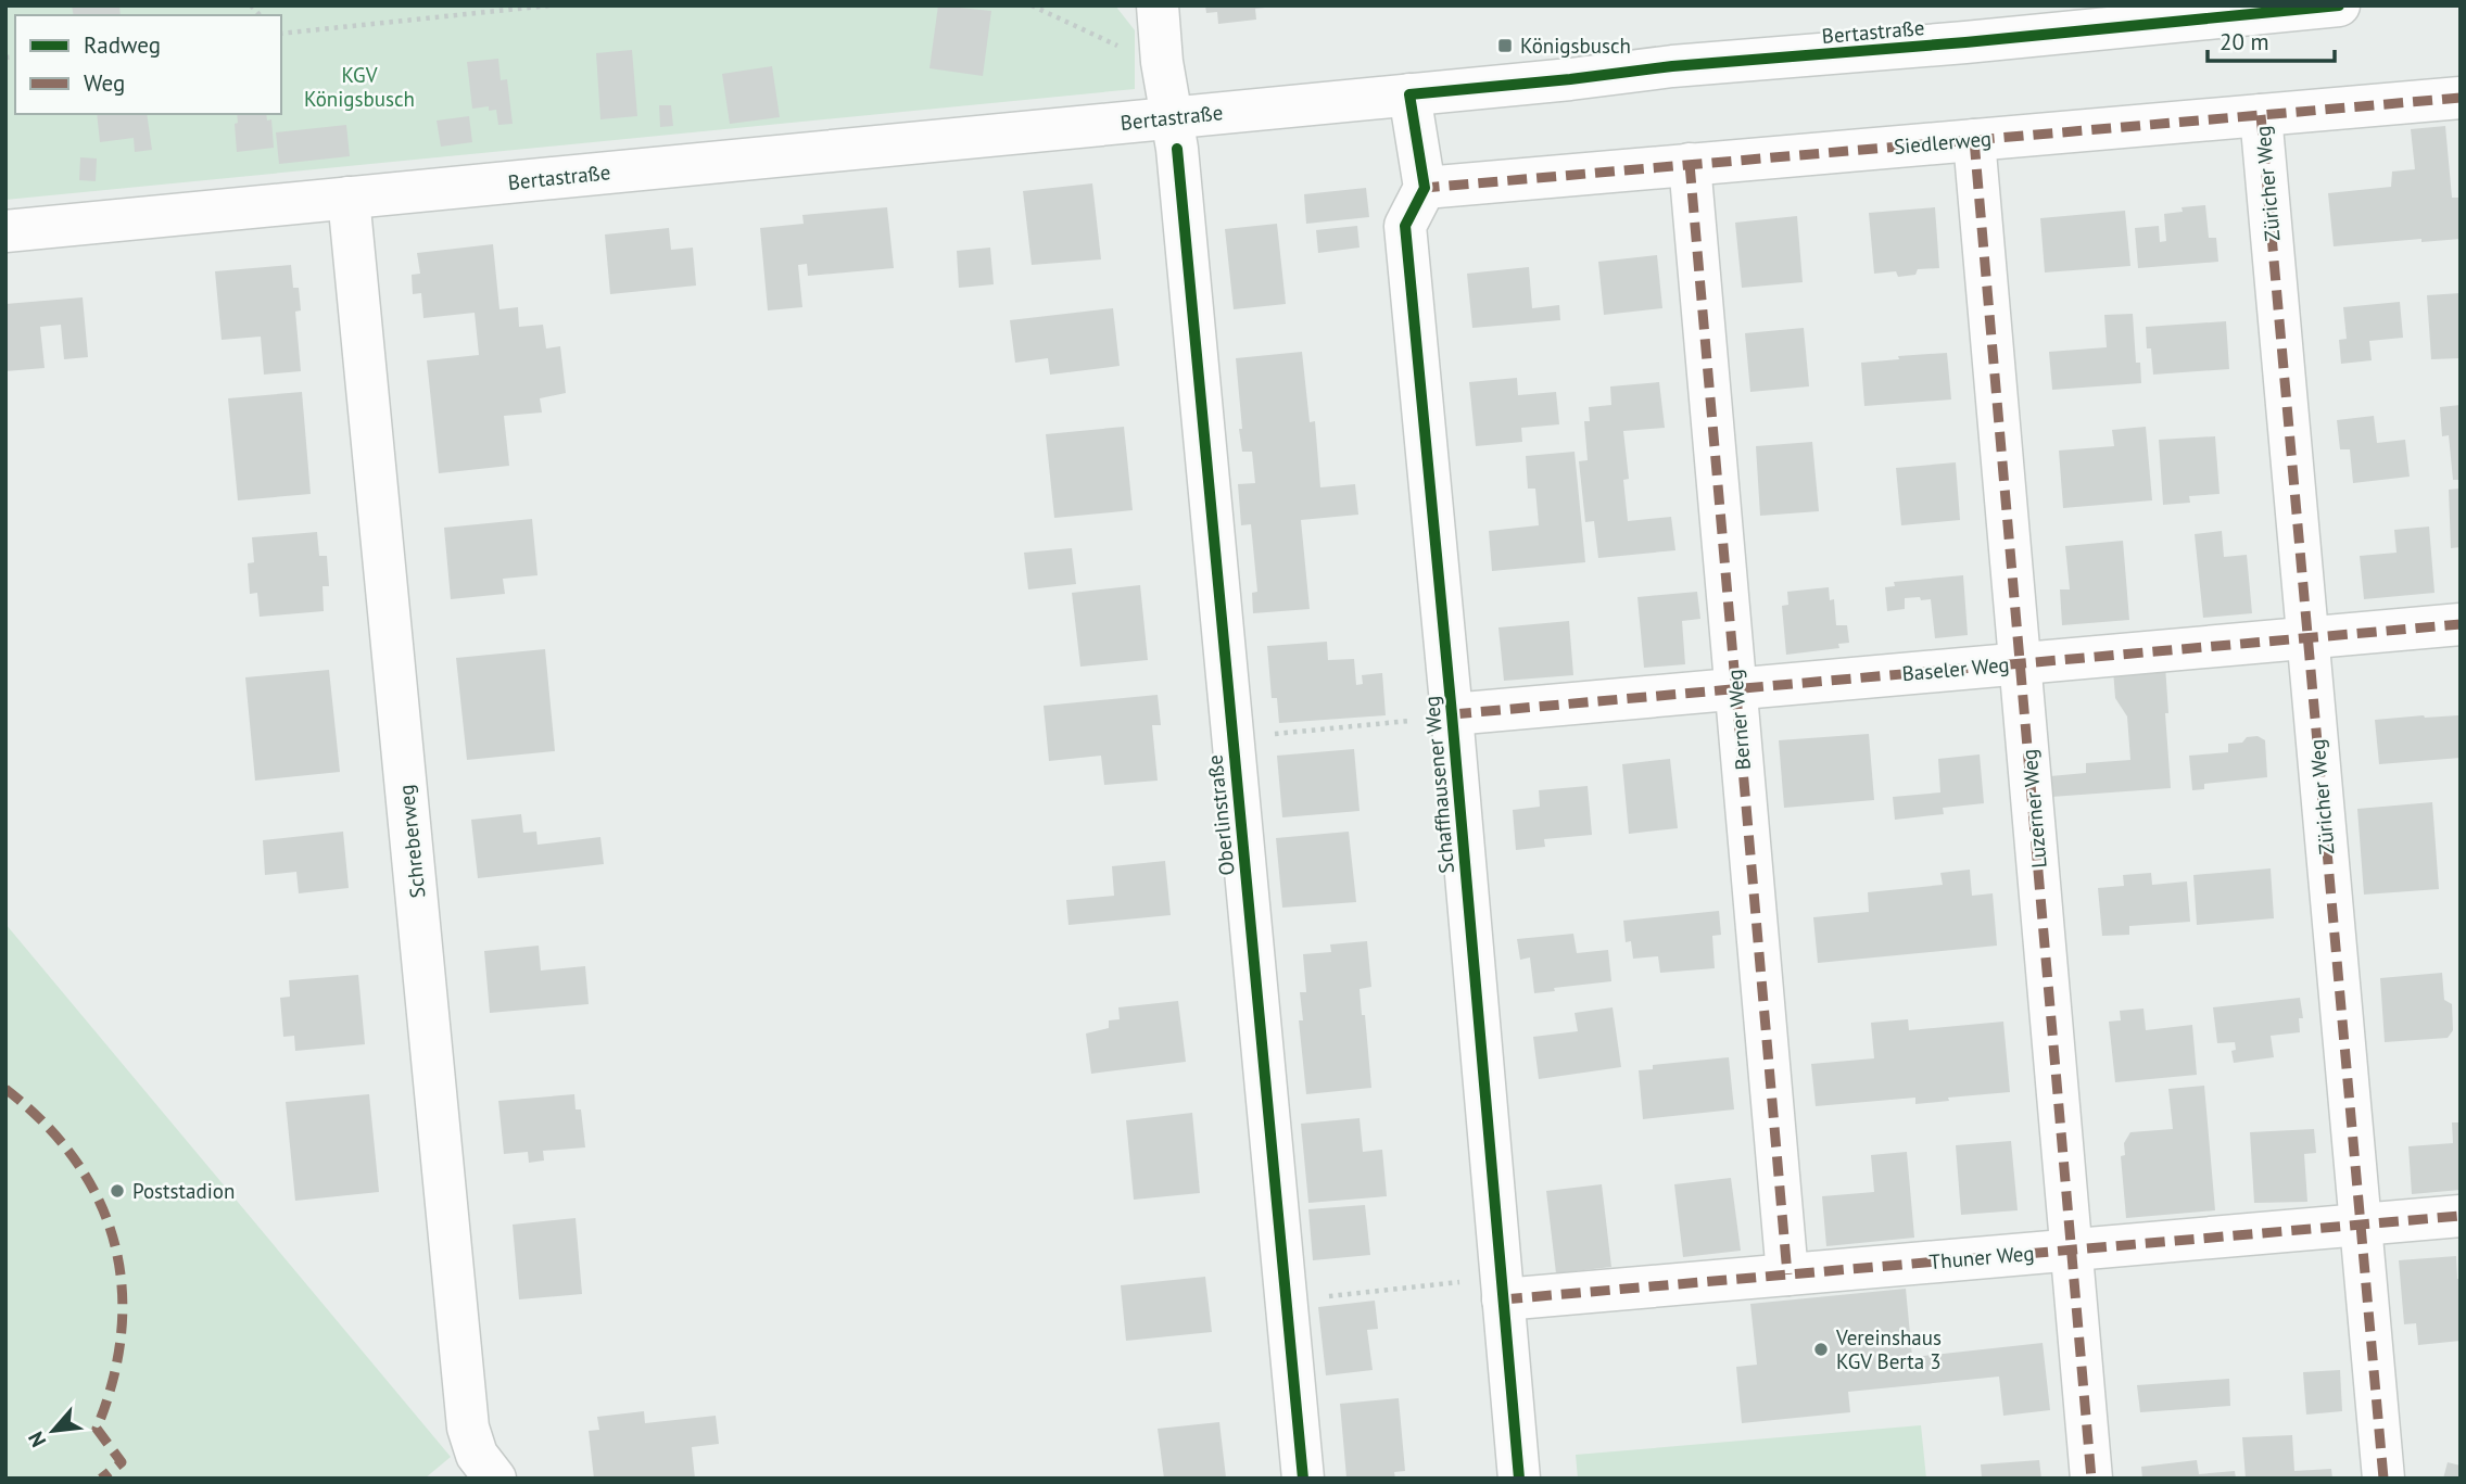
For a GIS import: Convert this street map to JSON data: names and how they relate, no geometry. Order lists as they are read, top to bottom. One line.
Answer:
{"streets":{"street":["Bertastraße","Siedlerweg","Züricher Weg","Baseler Weg","Berner Weg","Schaffhausener Weg","Luzerner Weg","Oberlinstraße","Schreberweg","Thuner Weg"]},"crossings":[["Bertastraße","Oberlinstraße"],["Bertastraße","Schreberweg"],["Siedlerweg","Züricher Weg"],["Siedlerweg","Berner Weg"],["Siedlerweg","Schaffhausener Weg"],["Siedlerweg","Luzerner Weg"],["Züricher Weg","Baseler Weg"],["Züricher Weg","Thuner Weg"],["Baseler Weg","Berner Weg"],["Baseler Weg","Schaffhausener Weg"],["Baseler Weg","Luzerner Weg"],["Berner Weg","Thuner Weg"],["Schaffhausener Weg","Thuner Weg"],["Luzerner Weg","Thuner Weg"]],"parks":["KGV Königsbusch"],"places":{"transit":["Königsbusch"],"other":["Poststadion","Vereinshaus KGV Berta 3"]},"legend":["Radweg","Weg"],"scale_bar":"20 m","north":"bottom left"}
